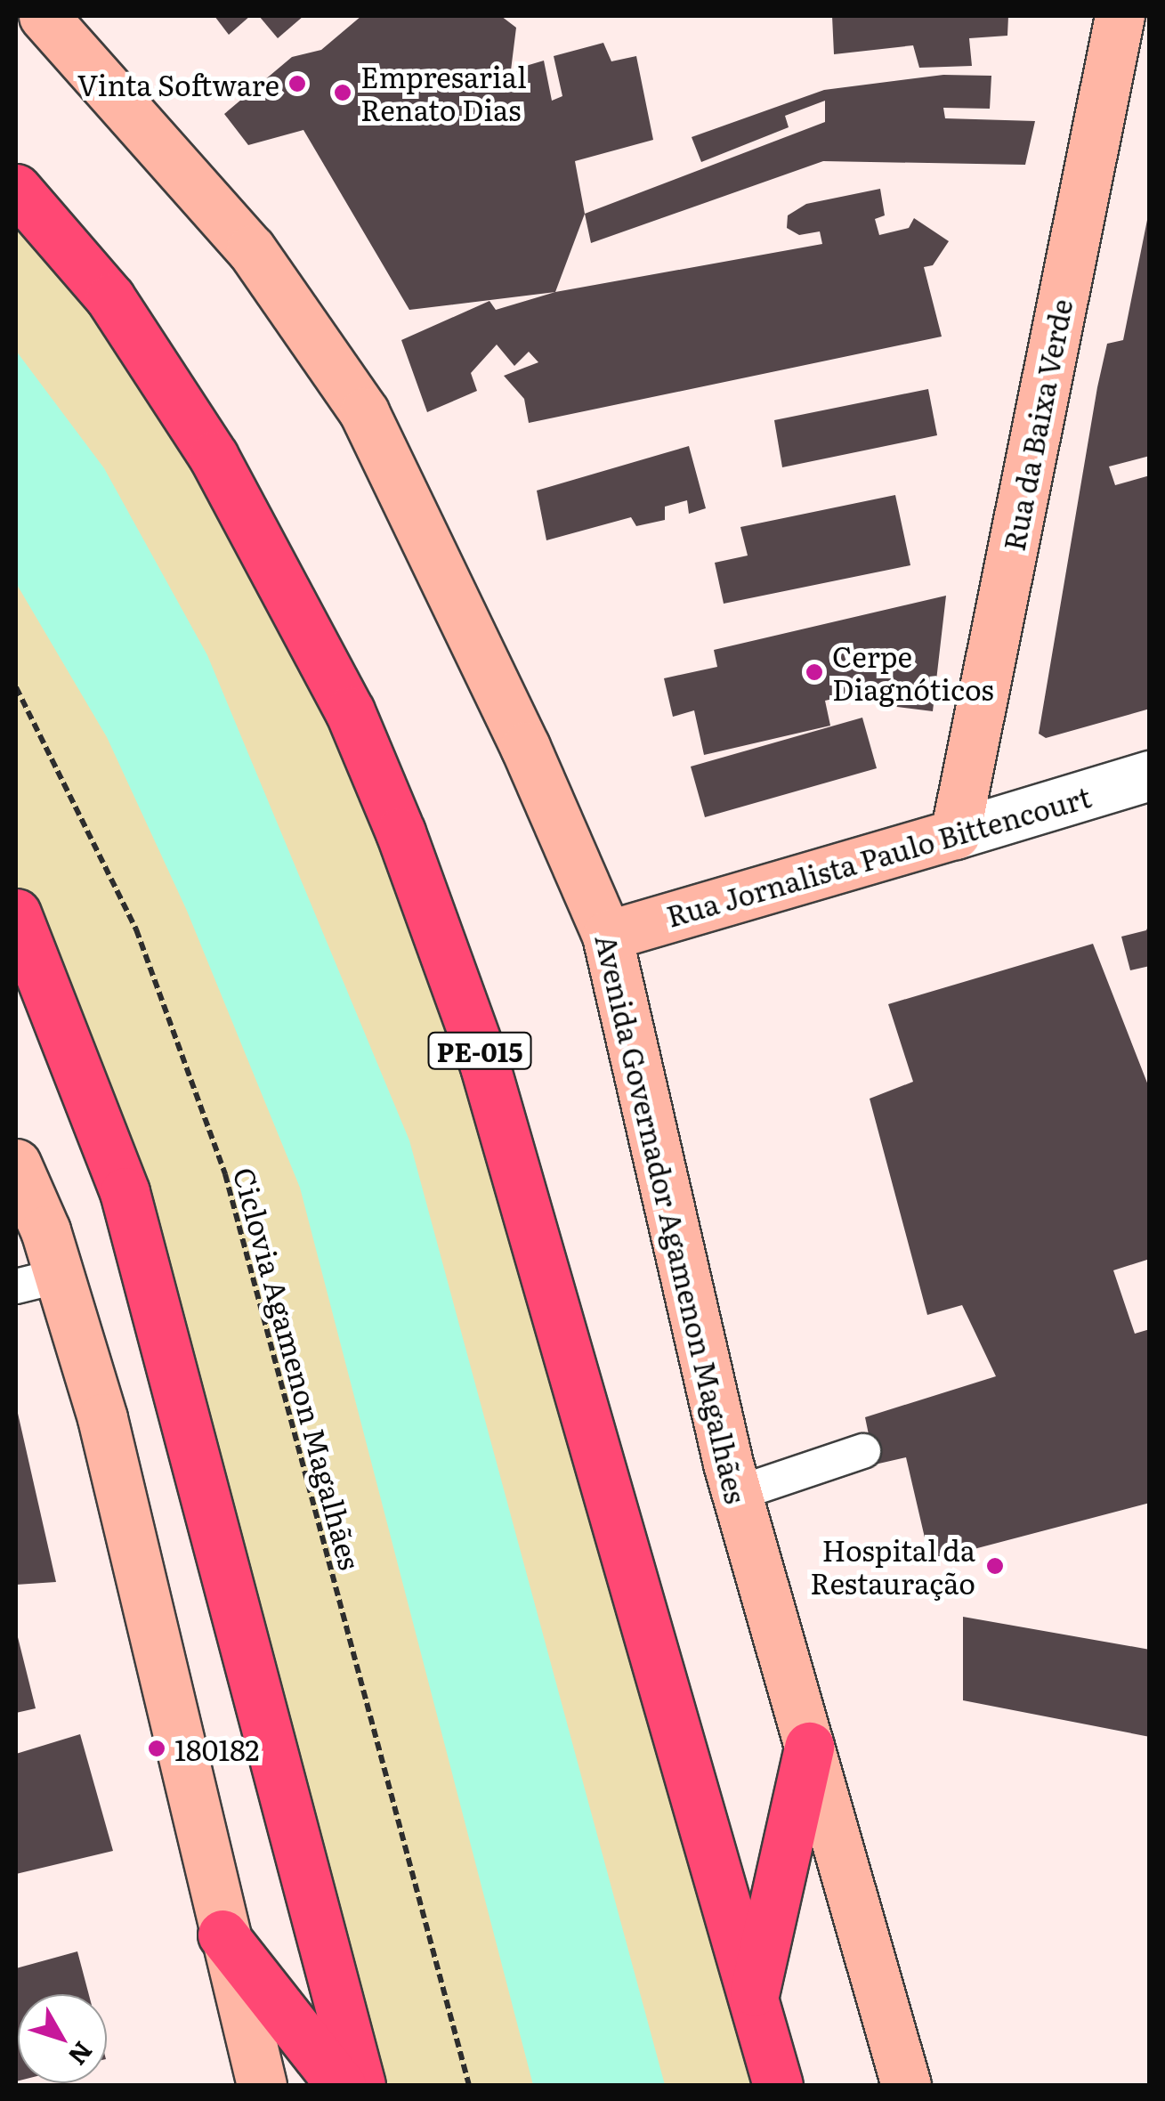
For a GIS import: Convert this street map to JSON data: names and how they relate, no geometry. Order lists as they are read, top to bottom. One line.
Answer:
{"streets":{"highway":["PE-015"],"main road":["Rua da Baixa Verde","Rua Jornalista Paulo Bittencourt","Avenida Governador Agamenon Magalhães"],"path":["Ciclovia Agamenon Magalhães"]},"crossings":[["Rua da Baixa Verde","Rua Jornalista Paulo Bittencourt"],["Rua Jornalista Paulo Bittencourt","Avenida Governador Agamenon Magalhães"]],"places":["Vinta Software","Empresarial Renato Dias","Cerpe Diagnóticos","Hospital da Restauração","180182"],"north":"bottom right"}
